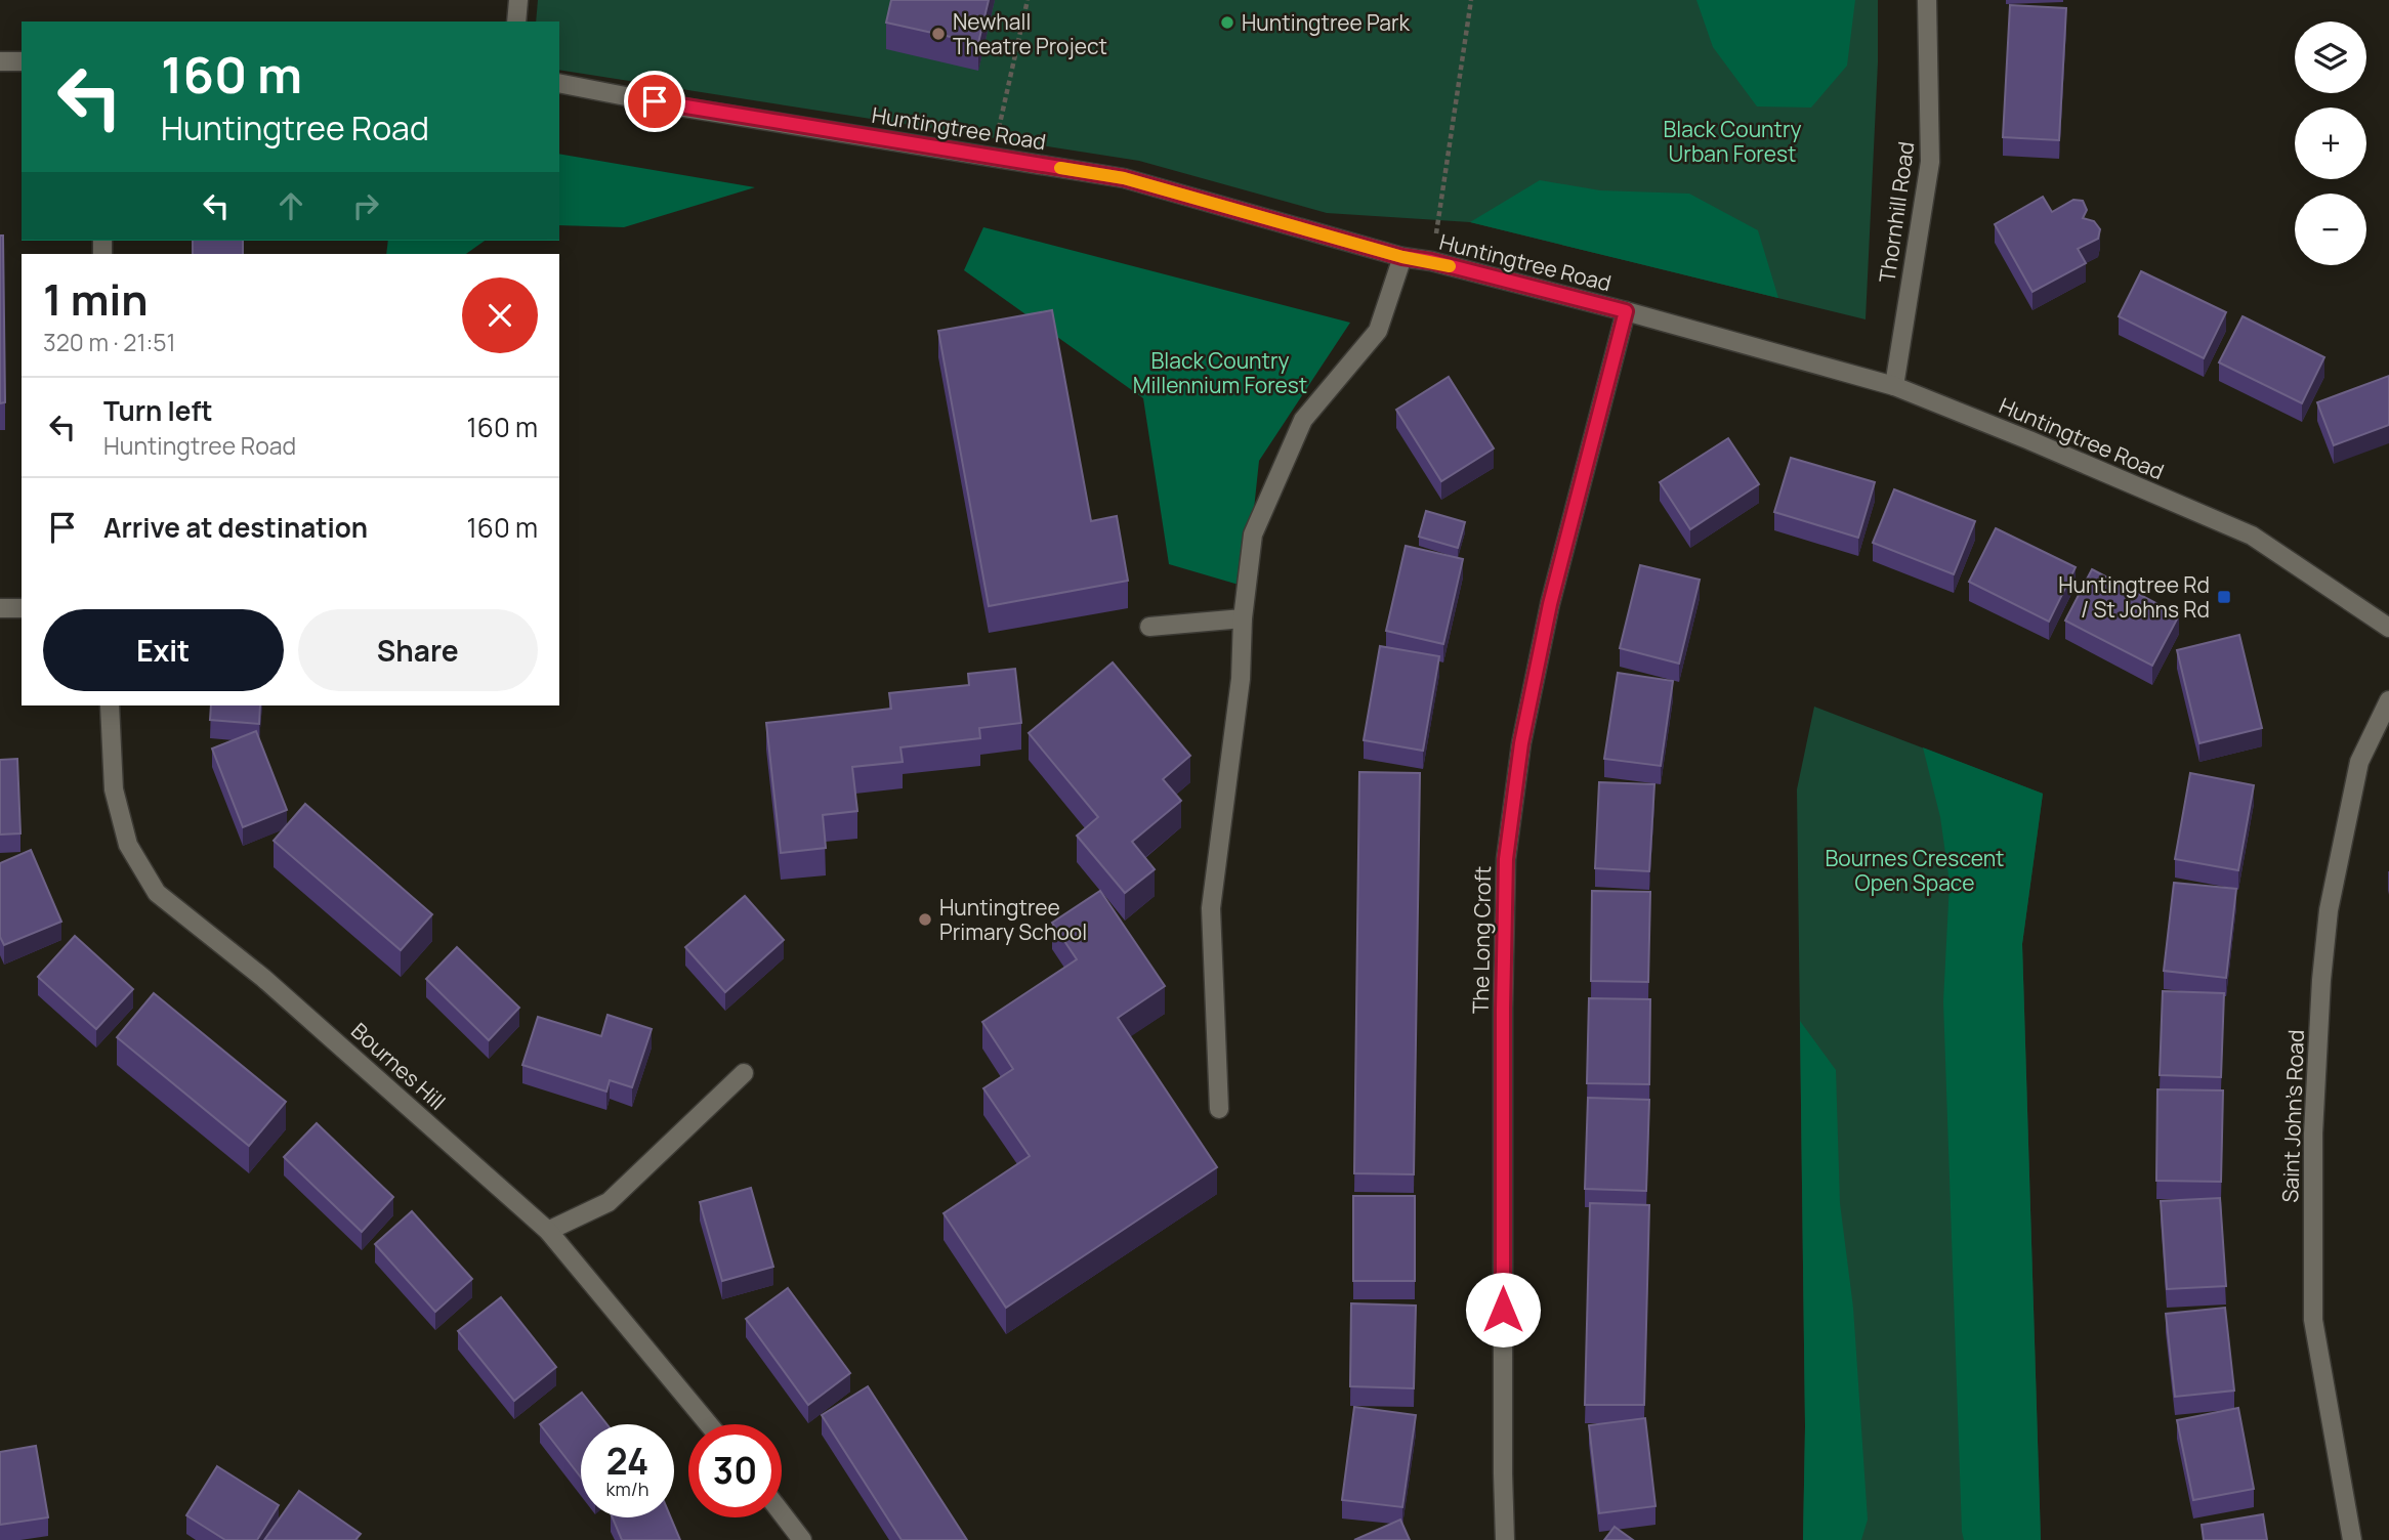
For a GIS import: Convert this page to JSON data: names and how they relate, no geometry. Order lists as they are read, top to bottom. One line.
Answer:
{"streets":{"street":["Huntingtree Road","Thornhill Road","The Long Croft","Bournes Hill","Saint John's Road"]},"crossings":[["Huntingtree Road","Thornhill Road"],["Huntingtree Road","The Long Croft"]],"parks":["Black Country Urban Forest","Black Country Millennium Forest","Bournes Crescent Open Space"],"places":{"other":["Huntingtree Park","Newhall Theatre Project","Huntingtree Primary School"],"transit":["Huntingtree Rd / St Johns Rd"]},"page":{"map_buttons":["+","−"],"turn":["160 m","Huntingtree Road"],"heading":["1 min","320 m · 21:51"],"list":[{"name":"Turn left","note":"Huntingtree Road","value":"160 m"},{"name":"Arrive at destination","value":"160 m"}],"buttons":["Exit","Share"],"speed":"24 km/h","limit":"30"}}
